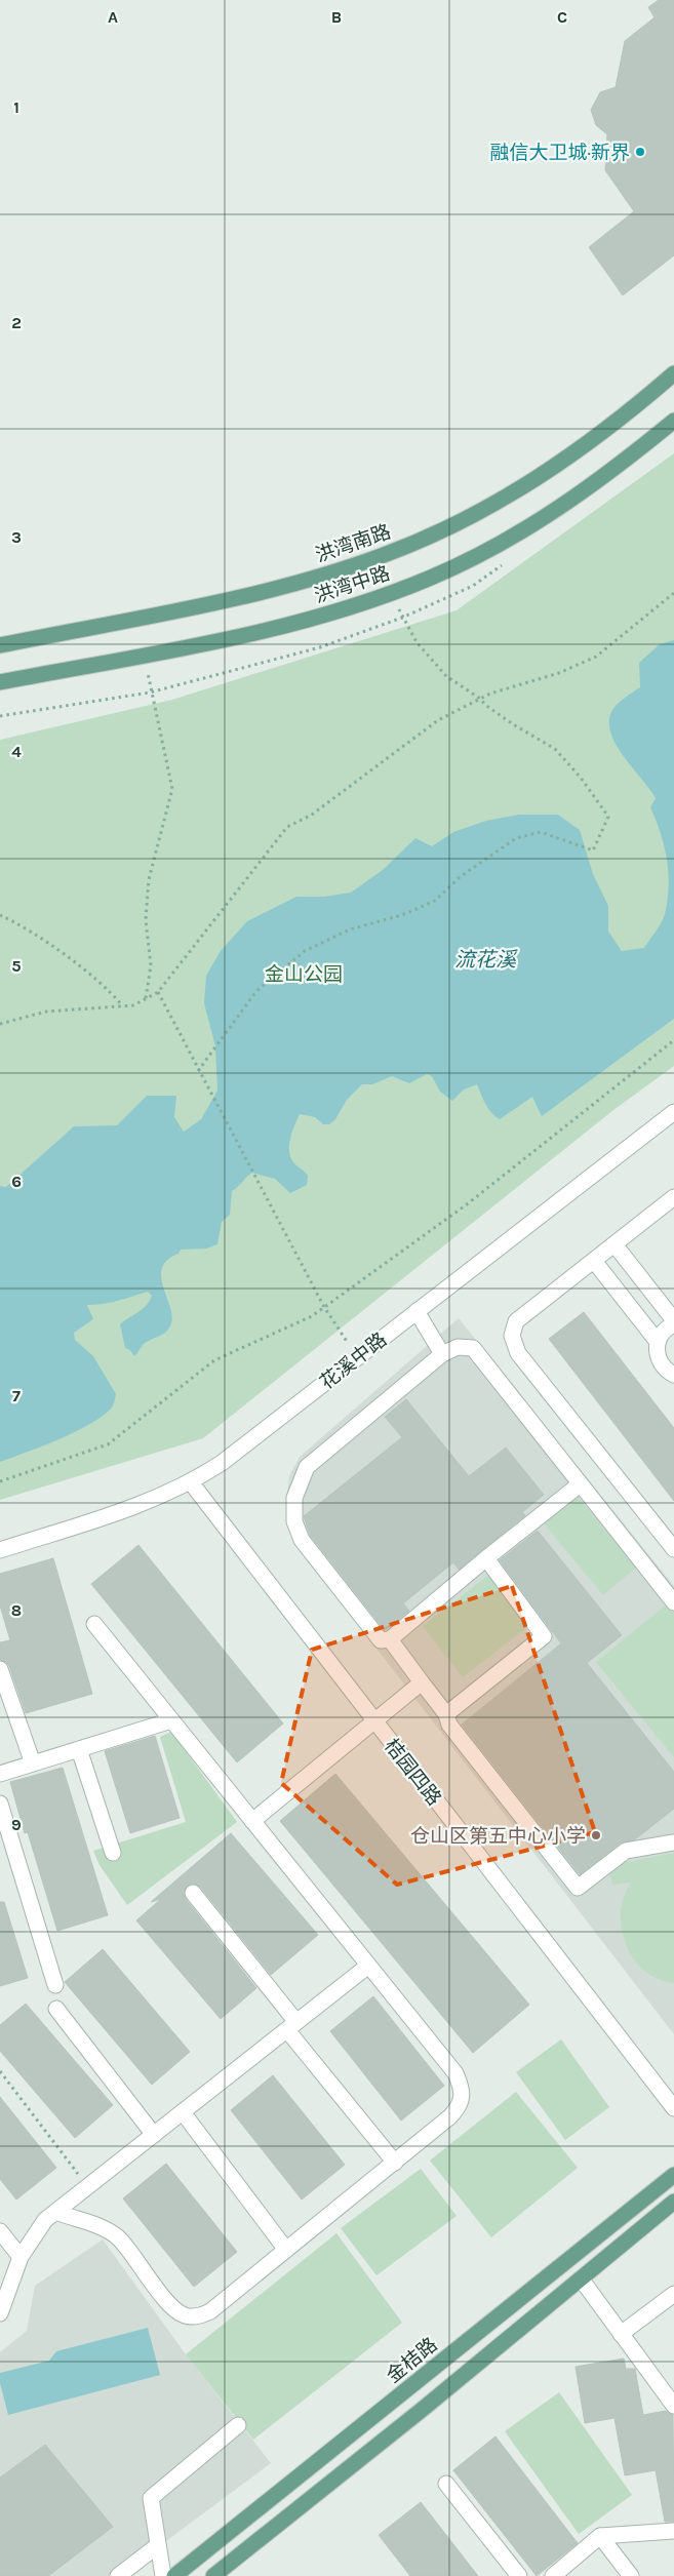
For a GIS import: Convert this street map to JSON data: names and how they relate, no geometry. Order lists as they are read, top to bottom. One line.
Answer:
{"streets":{"main road":["洪湾南路","洪湾中路","金桔路"],"street":["花溪中路","桔园四路"]},"crossings":[["花溪中路","桔园四路"]],"water":["流花溪"],"parks":["金山公园"],"places":["融信大卫城·新界","仓山区第五中心小学"],"grid":{"columns":["A","B","C"],"rows":["1","2","3","4","5","6","7","8","9"]}}
